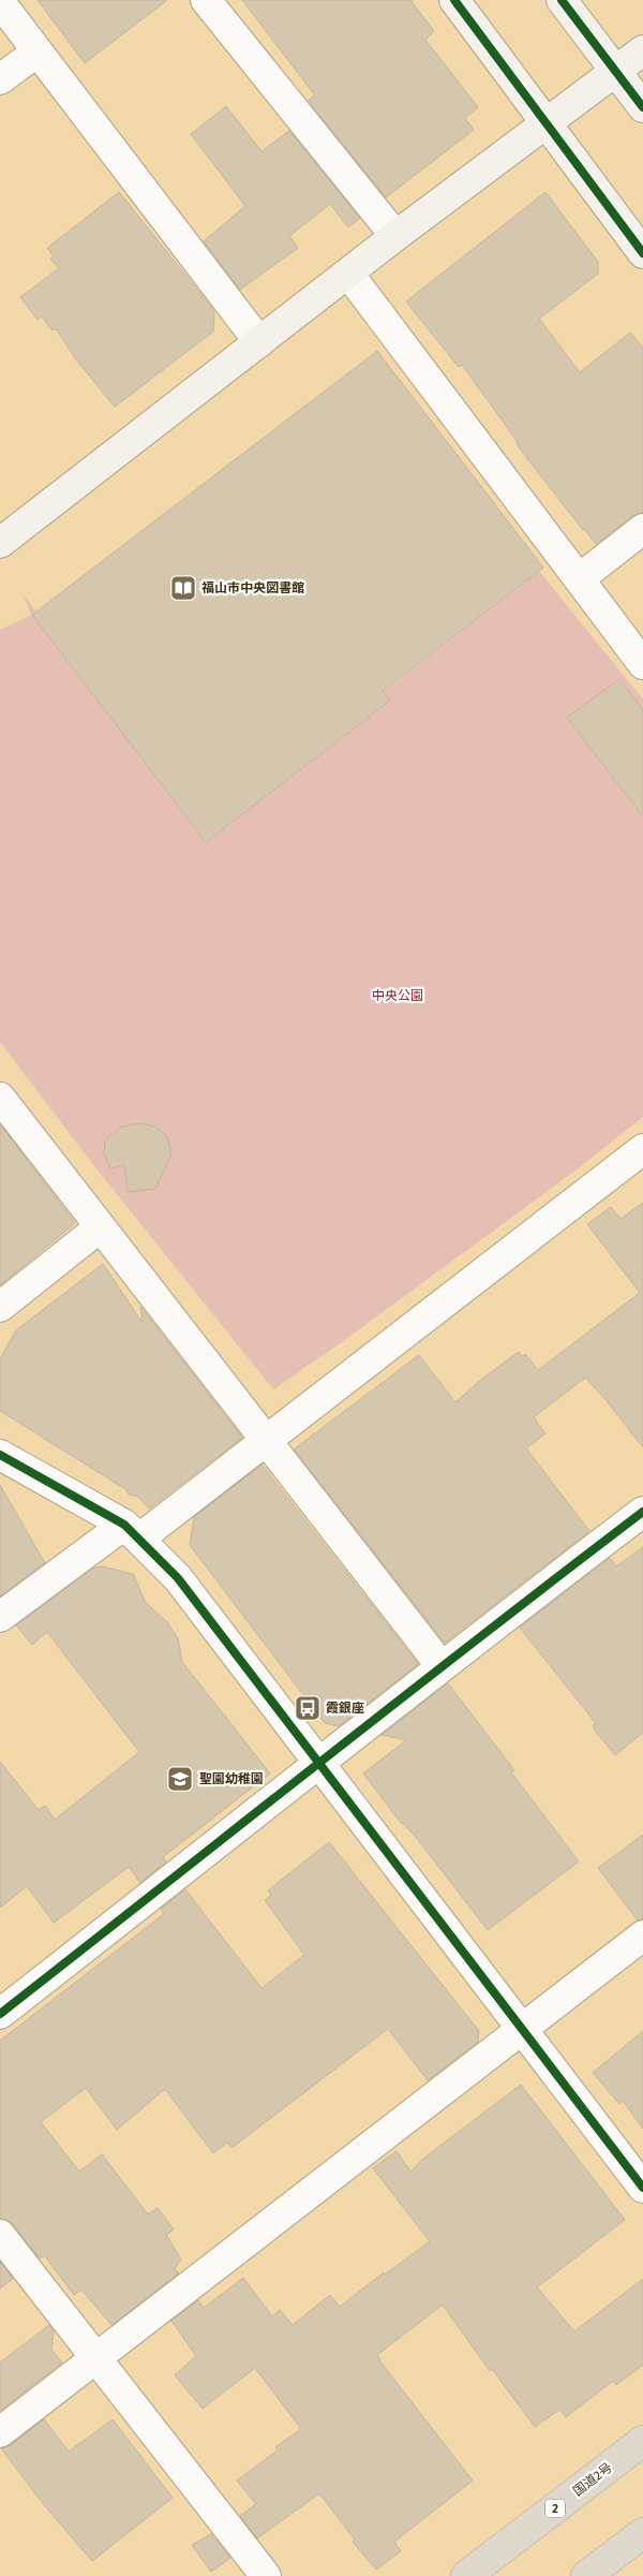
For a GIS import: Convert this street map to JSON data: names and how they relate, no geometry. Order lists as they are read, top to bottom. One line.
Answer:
{"streets":{"highway":["国道2号","2"]},"parks":["中央公園"],"places":{"library":["福山市中央図書館"],"bus stop":["霞銀座"],"school or university":["聖園幼稚園"]}}
